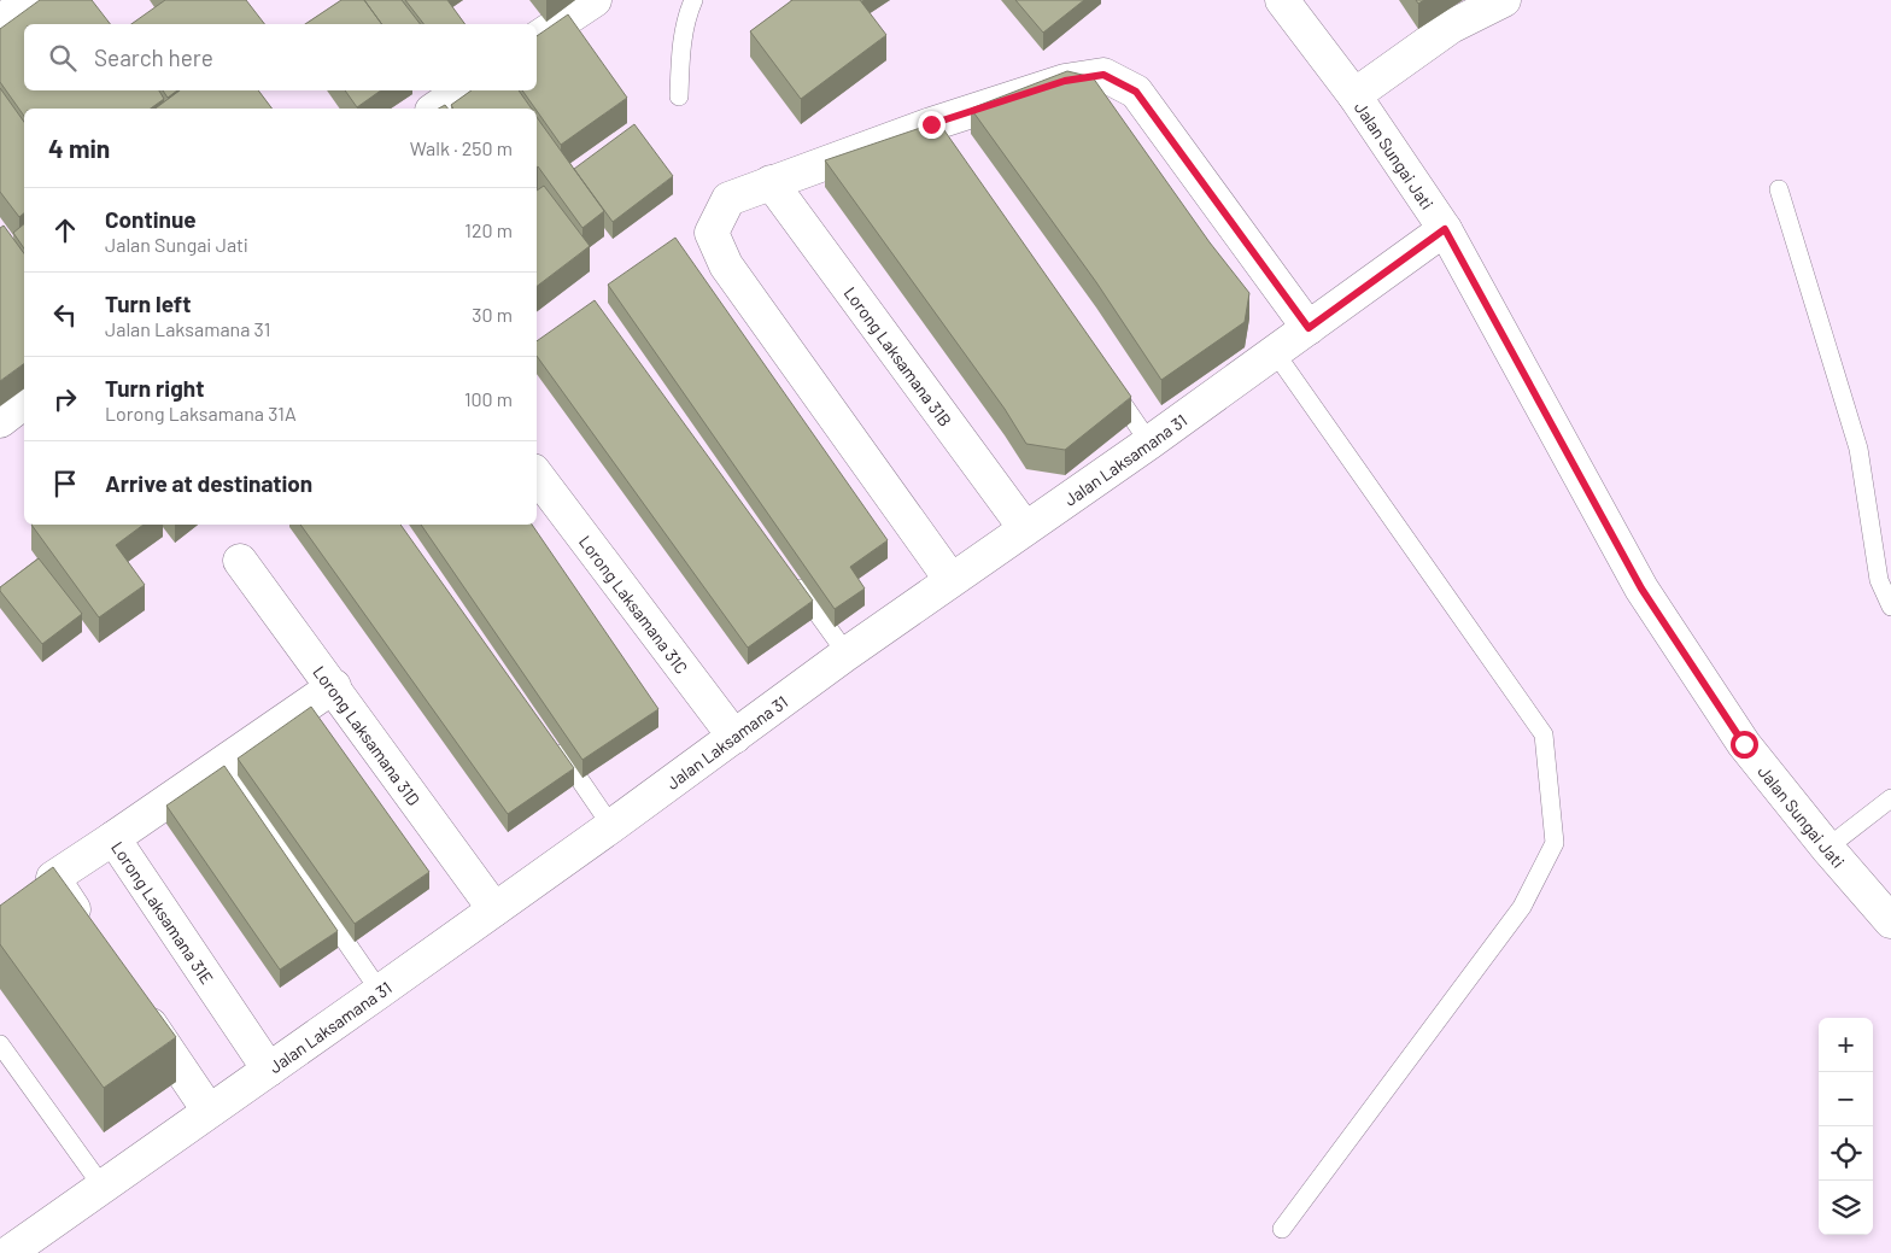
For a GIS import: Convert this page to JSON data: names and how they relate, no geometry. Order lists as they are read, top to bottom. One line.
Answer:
{"streets":{"street":["Jalan Sungai Jati","Lorong Laksamana 31B","Jalan Laksamana 31","Lorong Laksamana 31C","Lorong Laksamana 31D","Lorong Laksamana 31E"]},"crossings":[["Jalan Sungai Jati","Jalan Laksamana 31"],["Lorong Laksamana 31B","Jalan Laksamana 31"],["Jalan Laksamana 31","Lorong Laksamana 31C"],["Jalan Laksamana 31","Lorong Laksamana 31D"],["Jalan Laksamana 31","Lorong Laksamana 31E"]],"page":{"search":"Search here","heading":["4 min","Walk · 250 m"],"list":[["Continue","Jalan Sungai Jati","120 m"],["Turn left","Jalan Laksamana 31","30 m"],["Turn right","Lorong Laksamana 31A","100 m"],"Arrive at destination"],"map_buttons":["+","−"]}}
